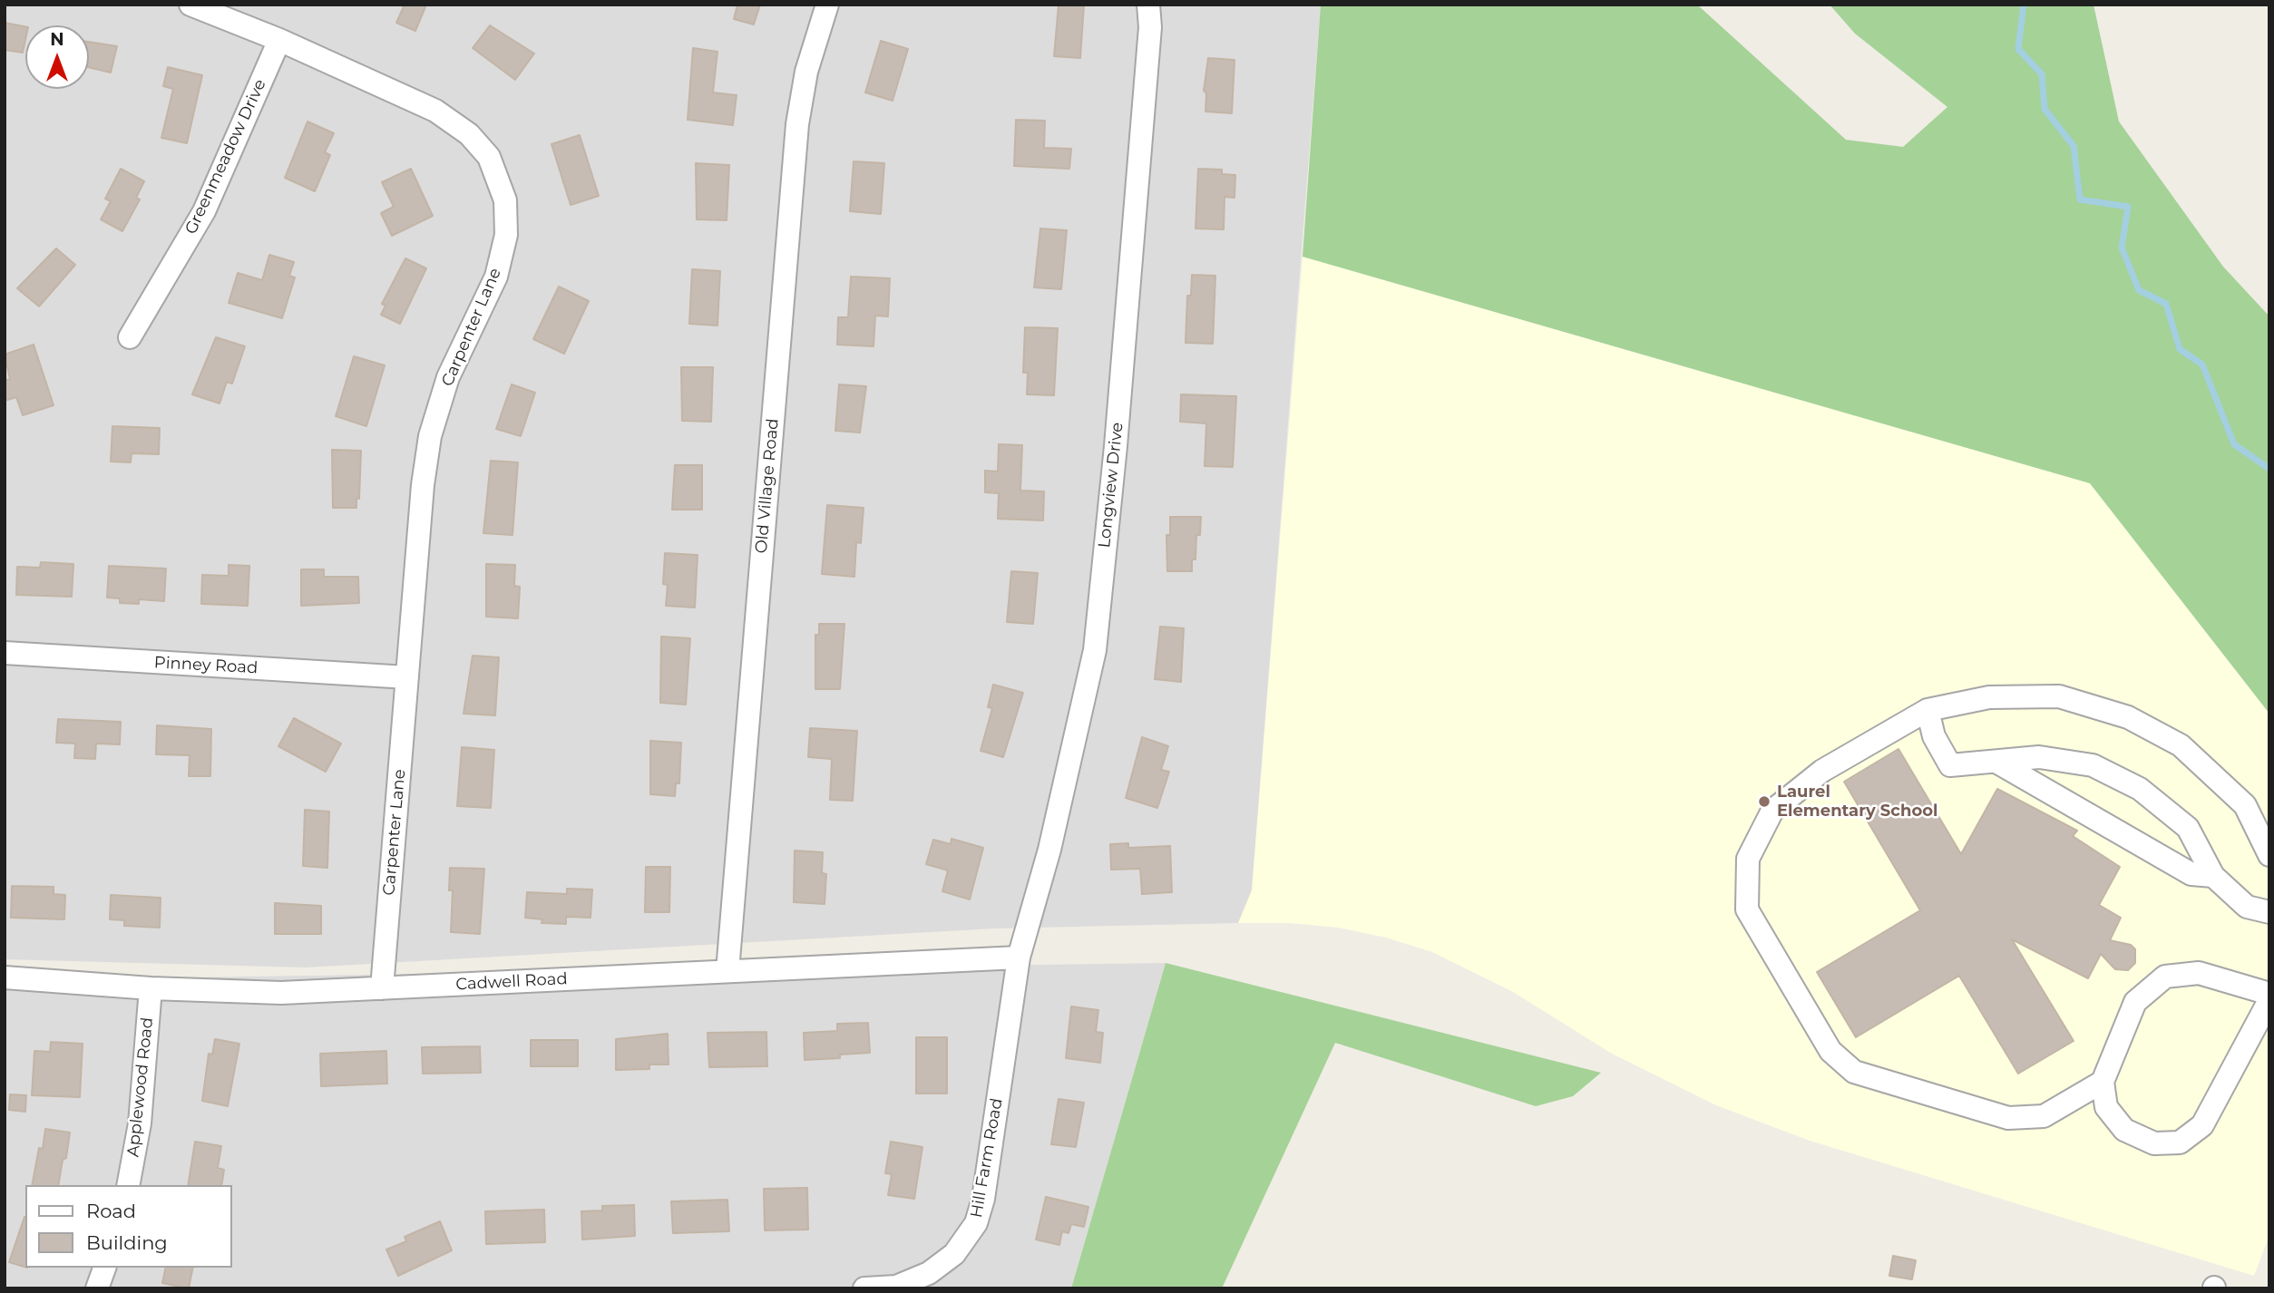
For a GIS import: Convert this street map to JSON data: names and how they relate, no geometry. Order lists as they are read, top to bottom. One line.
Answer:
{"streets":{"street":["Greenmeadow Drive","Carpenter Lane","Longview Drive","Old Village Road","Pinney Road","Cadwell Road","Applewood Road","Hill Farm Road"]},"crossings":[["Greenmeadow Drive","Carpenter Lane"],["Carpenter Lane","Pinney Road"],["Carpenter Lane","Cadwell Road"],["Longview Drive","Cadwell Road"],["Longview Drive","Hill Farm Road"],["Old Village Road","Cadwell Road"],["Cadwell Road","Applewood Road"],["Cadwell Road","Hill Farm Road"]],"places":["Laurel Elementary School"],"legend":["Road","Building"],"north":"top"}
